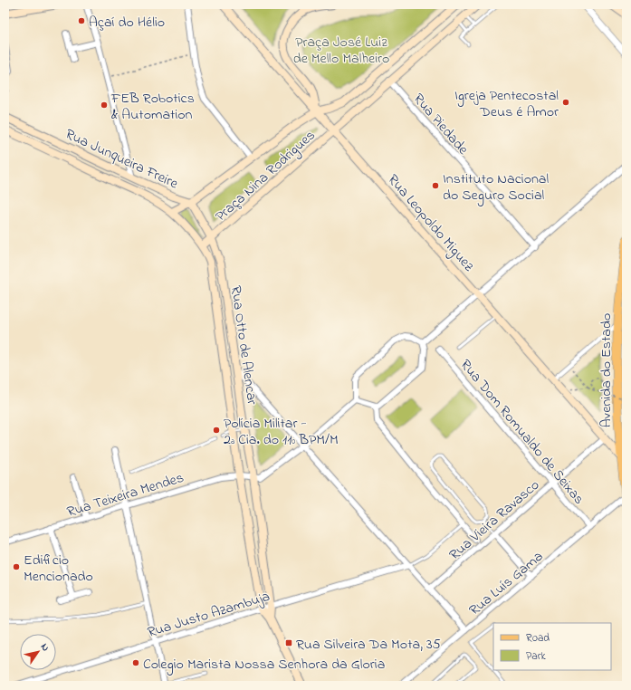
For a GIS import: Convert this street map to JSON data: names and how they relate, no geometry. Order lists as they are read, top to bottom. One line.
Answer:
{"streets":{"main road":["Rua Junqueira Freire","Praça Nina Rodrigues","Rua Leopoldo Miguez","Rua Otto de Alencar","Avenida do Estado"],"street":["Rua Piedade","Rua Dom Romualdo de Seixas","Rua Teixeira Mendes","Rua Vieira Ravasco","Rua Luís Gama","Rua Justo Azambuja"]},"crossings":[["Rua Piedade","Praça Nina Rodrigues"],["Rua Junqueira Freire","Praça Nina Rodrigues"],["Rua Junqueira Freire","Rua Otto de Alencar"],["Praça Nina Rodrigues","Rua Leopoldo Miguez"],["Praça Nina Rodrigues","Rua Otto de Alencar"],["Rua Leopoldo Miguez","Avenida do Estado"],["Rua Leopoldo Miguez","Rua Vieira Ravasco"],["Rua Otto de Alencar","Rua Teixeira Mendes"],["Rua Otto de Alencar","Rua Justo Azambuja"],["Avenida do Estado","Rua Luís Gama"],["Rua Dom Romualdo de Seixas","Rua Vieira Ravasco"],["Rua Dom Romualdo de Seixas","Rua Luís Gama"]],"parks":["Praça José Luiz de Mello Malheiro"],"places":{"other":["Açaí do Hélio","Igreja Pentecostal Deus é Amor","FEB Robotics & Automation","Instituto Nacional do Seguro Social","Polícia Militar - 2ª Cia. do 11º BPM/M","Edificio Mencionado","Colegio Marista Nossa Senhora da Gloria"],"transit":["Rua Silveira Da Mota, 35"]},"legend":["Road","Park"],"north":"top right"}
